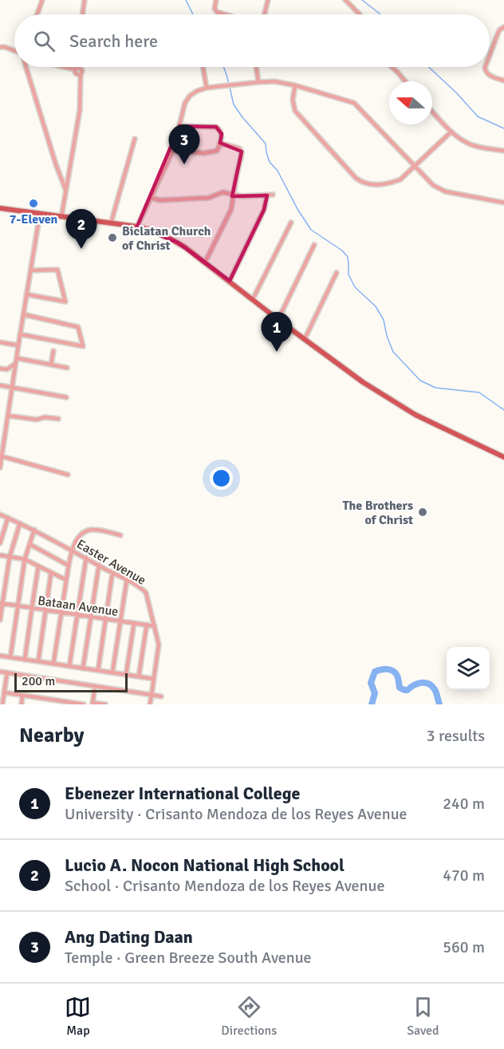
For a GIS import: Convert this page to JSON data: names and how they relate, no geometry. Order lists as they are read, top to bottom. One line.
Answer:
{"streets":{"street":["Easter Avenue","Bataan Avenue"]},"crossings":[["Easter Avenue","Bataan Avenue"]],"places":["7-Eleven","Biclatan Church of Christ","The Brothers of Christ"],"scale_bar":"200 m","north":"left","page":{"search":"Search here","pins":["3","2","1"],"scale":"200 m","heading":["Nearby","3 results"],"list":[{"mark":"1","name":"Ebenezer International College","note":"University · Crisanto Mendoza de los Reyes Avenue","value":"240 m"},{"mark":"2","name":"Lucio A. Nocon National High School","note":"School · Crisanto Mendoza de los Reyes Avenue","value":"470 m"},{"mark":"3","name":"Ang Dating Daan","note":"Temple · Green Breeze South Avenue","value":"560 m"}],"nav":["Map","Directions","Saved"]}}
